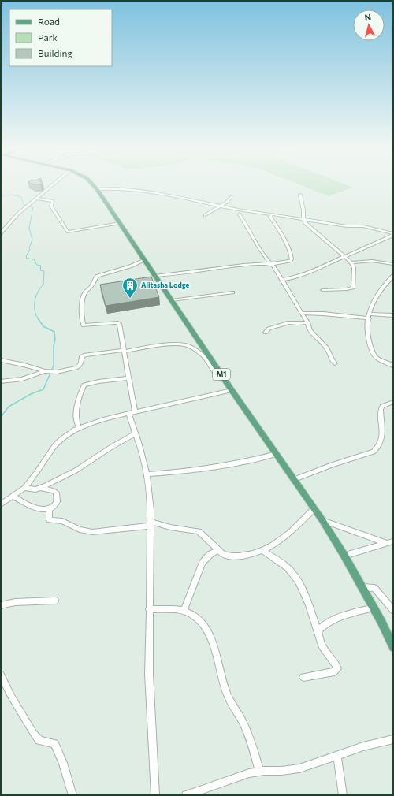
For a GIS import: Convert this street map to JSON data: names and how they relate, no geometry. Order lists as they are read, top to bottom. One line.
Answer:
{"streets":{"main road":["M1"]},"places":{"building":["Alitasha Lodge"]},"legend":["Road","Park","Building"],"north":"top"}
